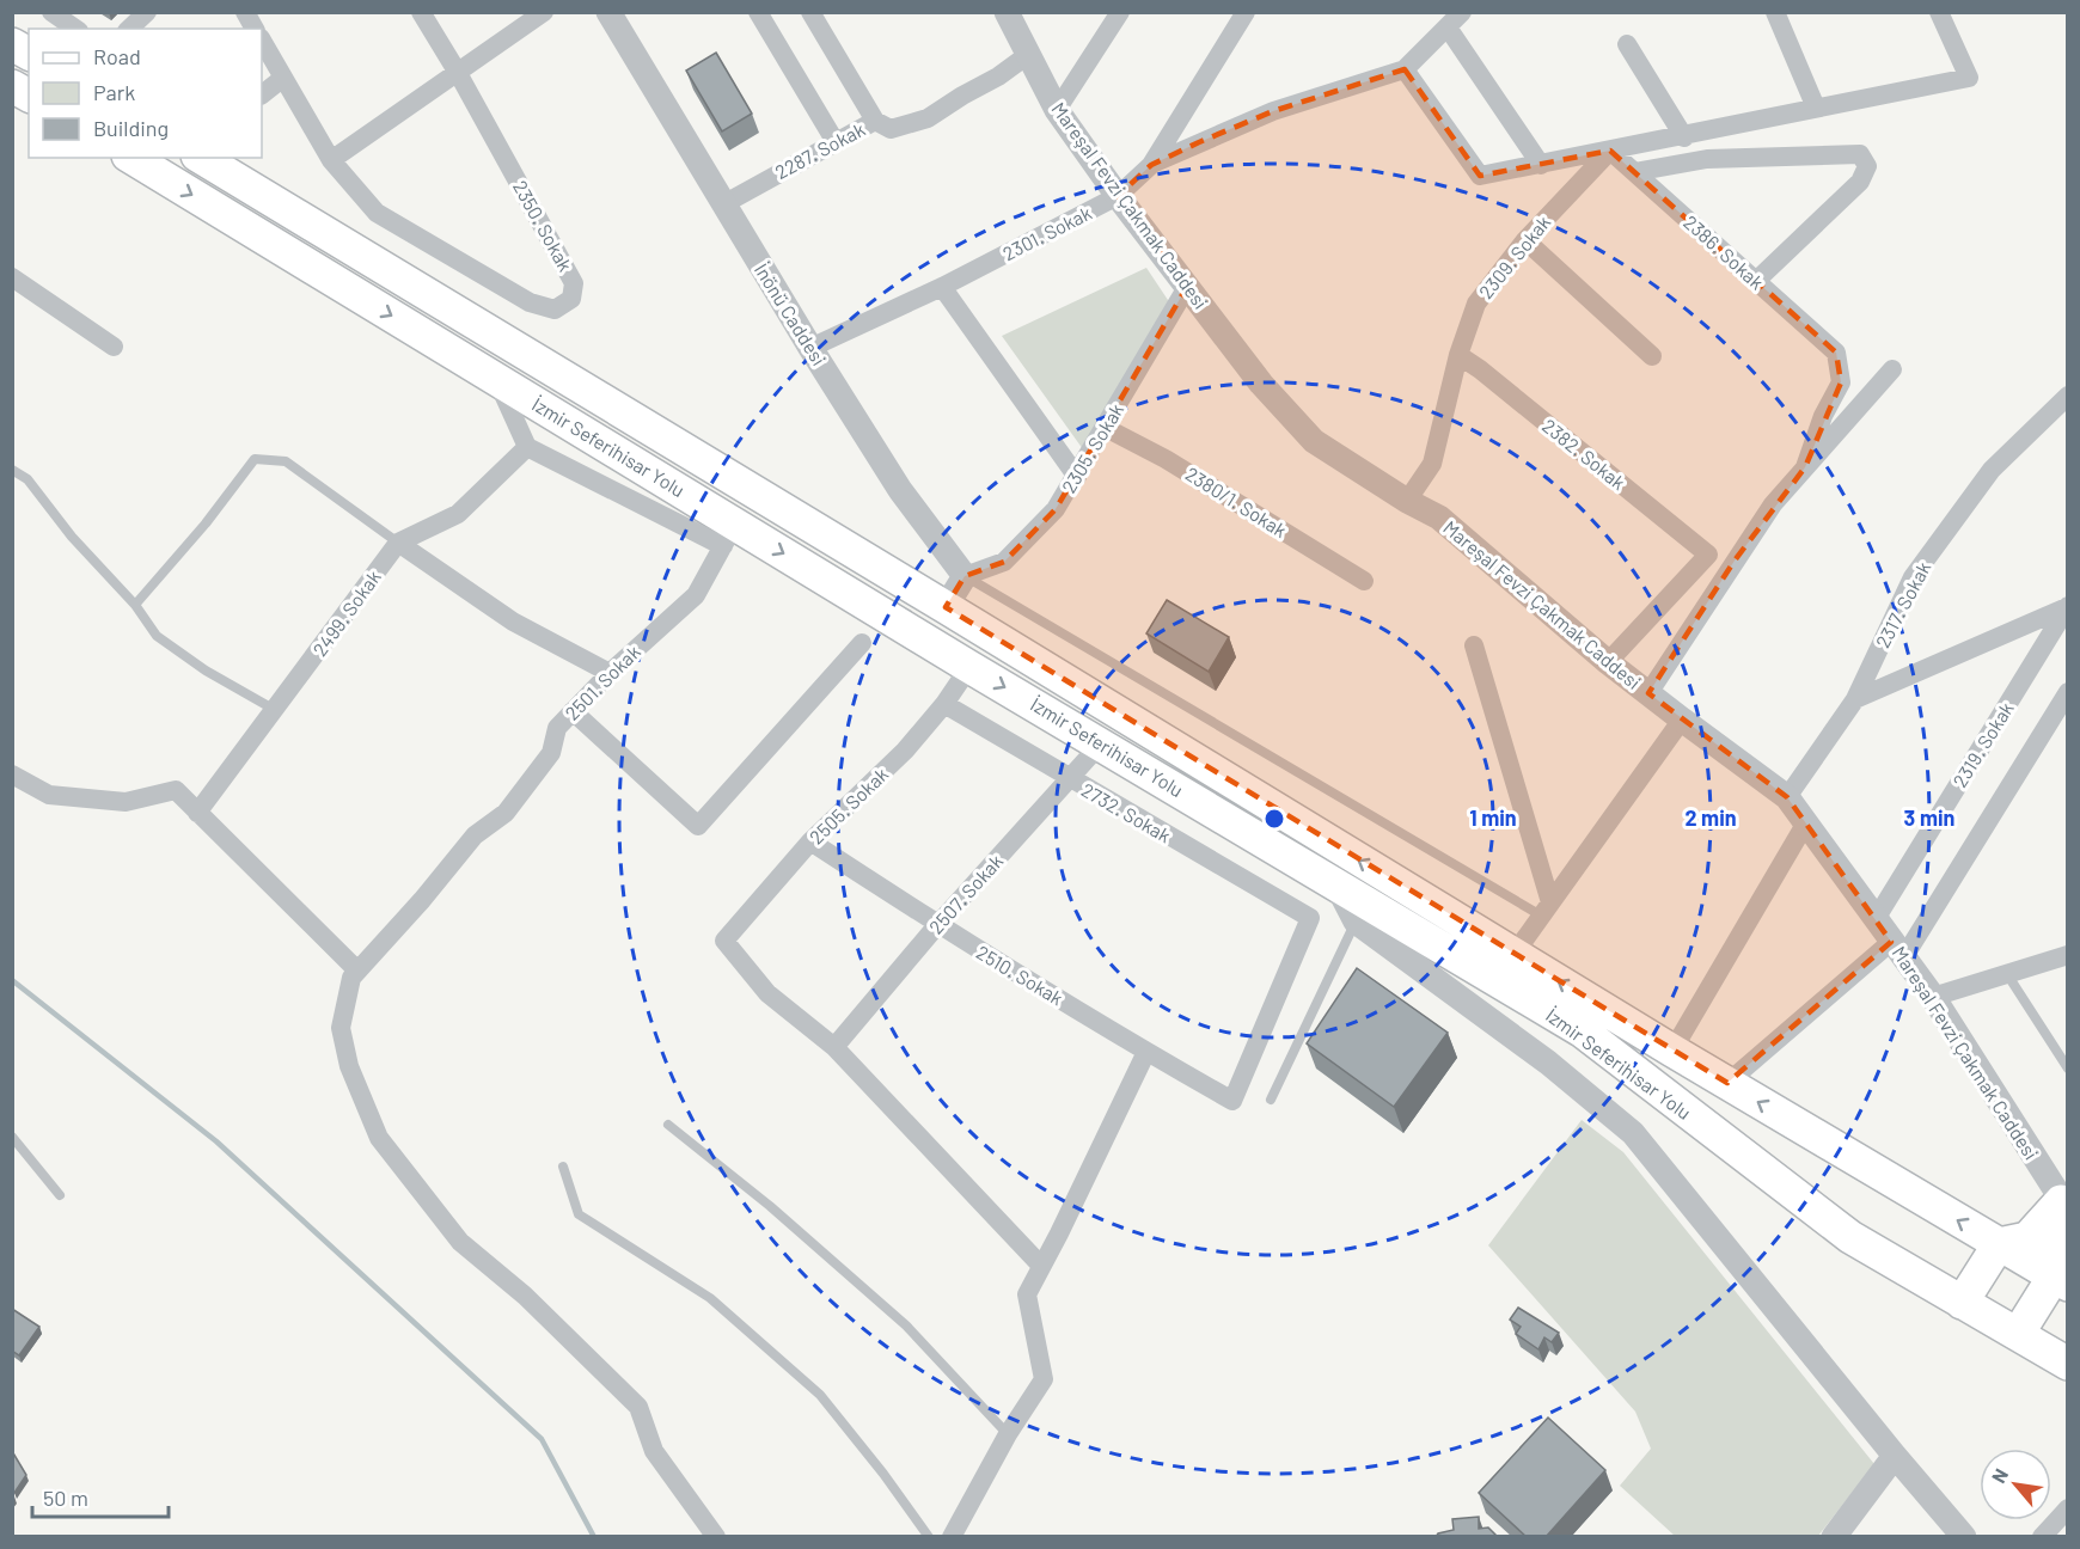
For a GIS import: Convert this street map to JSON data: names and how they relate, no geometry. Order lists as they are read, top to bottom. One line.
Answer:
{"streets":{"main road":["İzmir Seferihisar Yolu"],"street":["2287. Sokak","Mareşal Fevzi Çakmak Caddesi","2350. Sokak","2301. Sokak","2386. Sokak","2309. Sokak","İnönü Caddesi","2305. Sokak","2382. Sokak","2380/1. Sokak","2317. Sokak","2499. Sokak","2501. Sokak","2319. Sokak","2505. Sokak","2732. Sokak","2507. Sokak","2510. Sokak"]},"crossings":[["2287. Sokak","Mareşal Fevzi Çakmak Caddesi"],["2287. Sokak","İnönü Caddesi"],["Mareşal Fevzi Çakmak Caddesi","2301. Sokak"],["Mareşal Fevzi Çakmak Caddesi","2309. Sokak"],["Mareşal Fevzi Çakmak Caddesi","2305. Sokak"],["Mareşal Fevzi Çakmak Caddesi","2382. Sokak"],["Mareşal Fevzi Çakmak Caddesi","2317. Sokak"],["Mareşal Fevzi Çakmak Caddesi","2319. Sokak"],["2301. Sokak","İnönü Caddesi"],["2386. Sokak","2309. Sokak"],["2309. Sokak","2382. Sokak"],["İnönü Caddesi","2305. Sokak"],["İzmir Seferihisar Yolu","2501. Sokak"],["İzmir Seferihisar Yolu","2505. Sokak"],["İzmir Seferihisar Yolu","2507. Sokak"],["2305. Sokak","2380/1. Sokak"],["2505. Sokak","2732. Sokak"],["2505. Sokak","2507. Sokak"],["2505. Sokak","2510. Sokak"],["2732. Sokak","2507. Sokak"],["2732. Sokak","2510. Sokak"],["2507. Sokak","2510. Sokak"]],"legend":["Road","Park","Building"],"scale_bar":"50 m","north":"top left","rings":["1 min","2 min","3 min"]}
